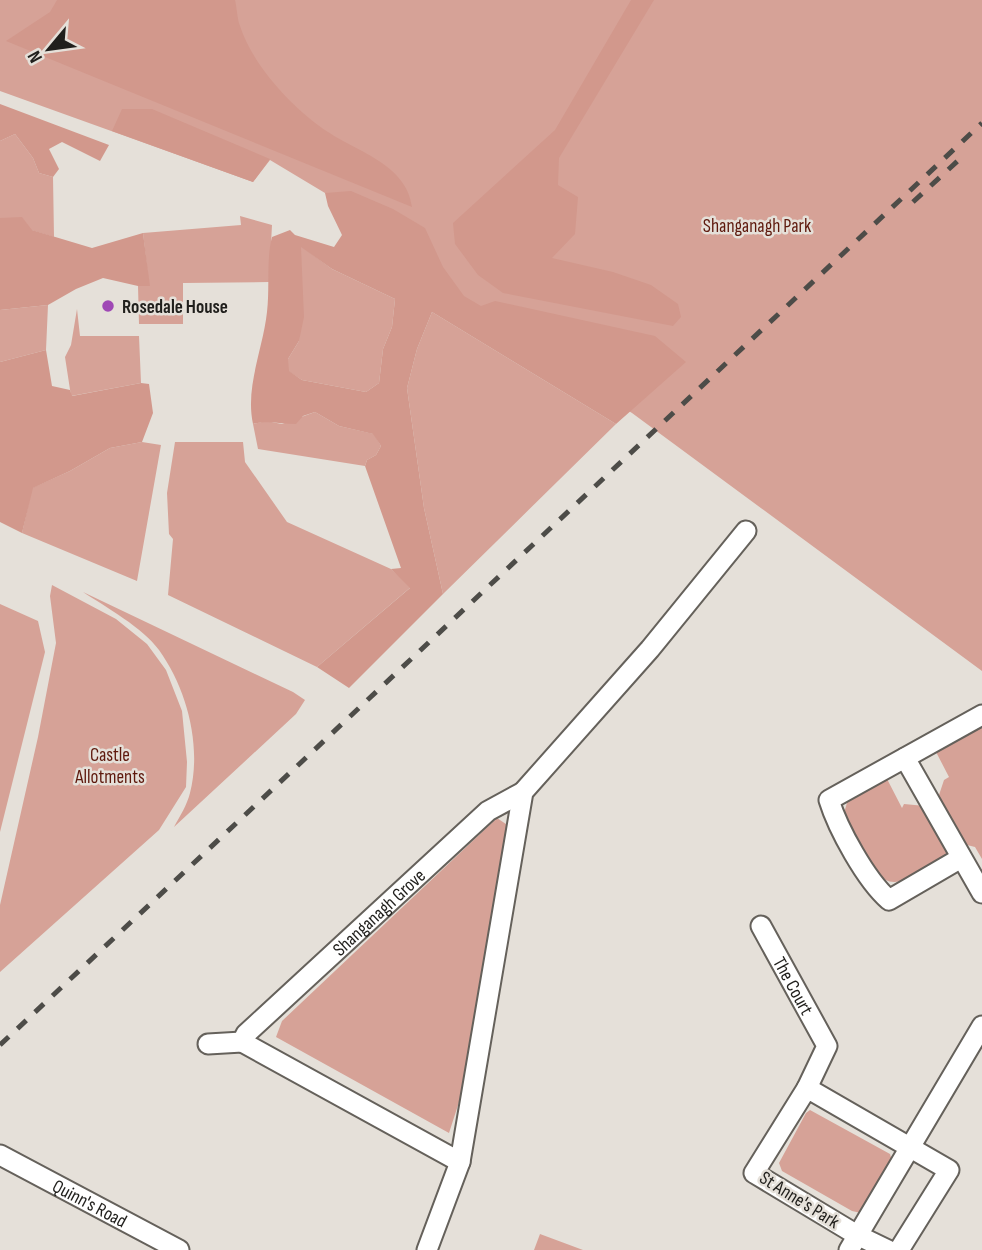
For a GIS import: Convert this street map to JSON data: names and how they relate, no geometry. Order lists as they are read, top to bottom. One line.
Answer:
{"streets":{"street":["Shanganagh Grove","The Court","St Anne's Park","Quinn's Road"]},"crossings":[["The Court","St Anne's Park"]],"parks":["Shanganagh Park","Castle Allotments"],"places":["Rosedale House"],"north":"bottom left"}
